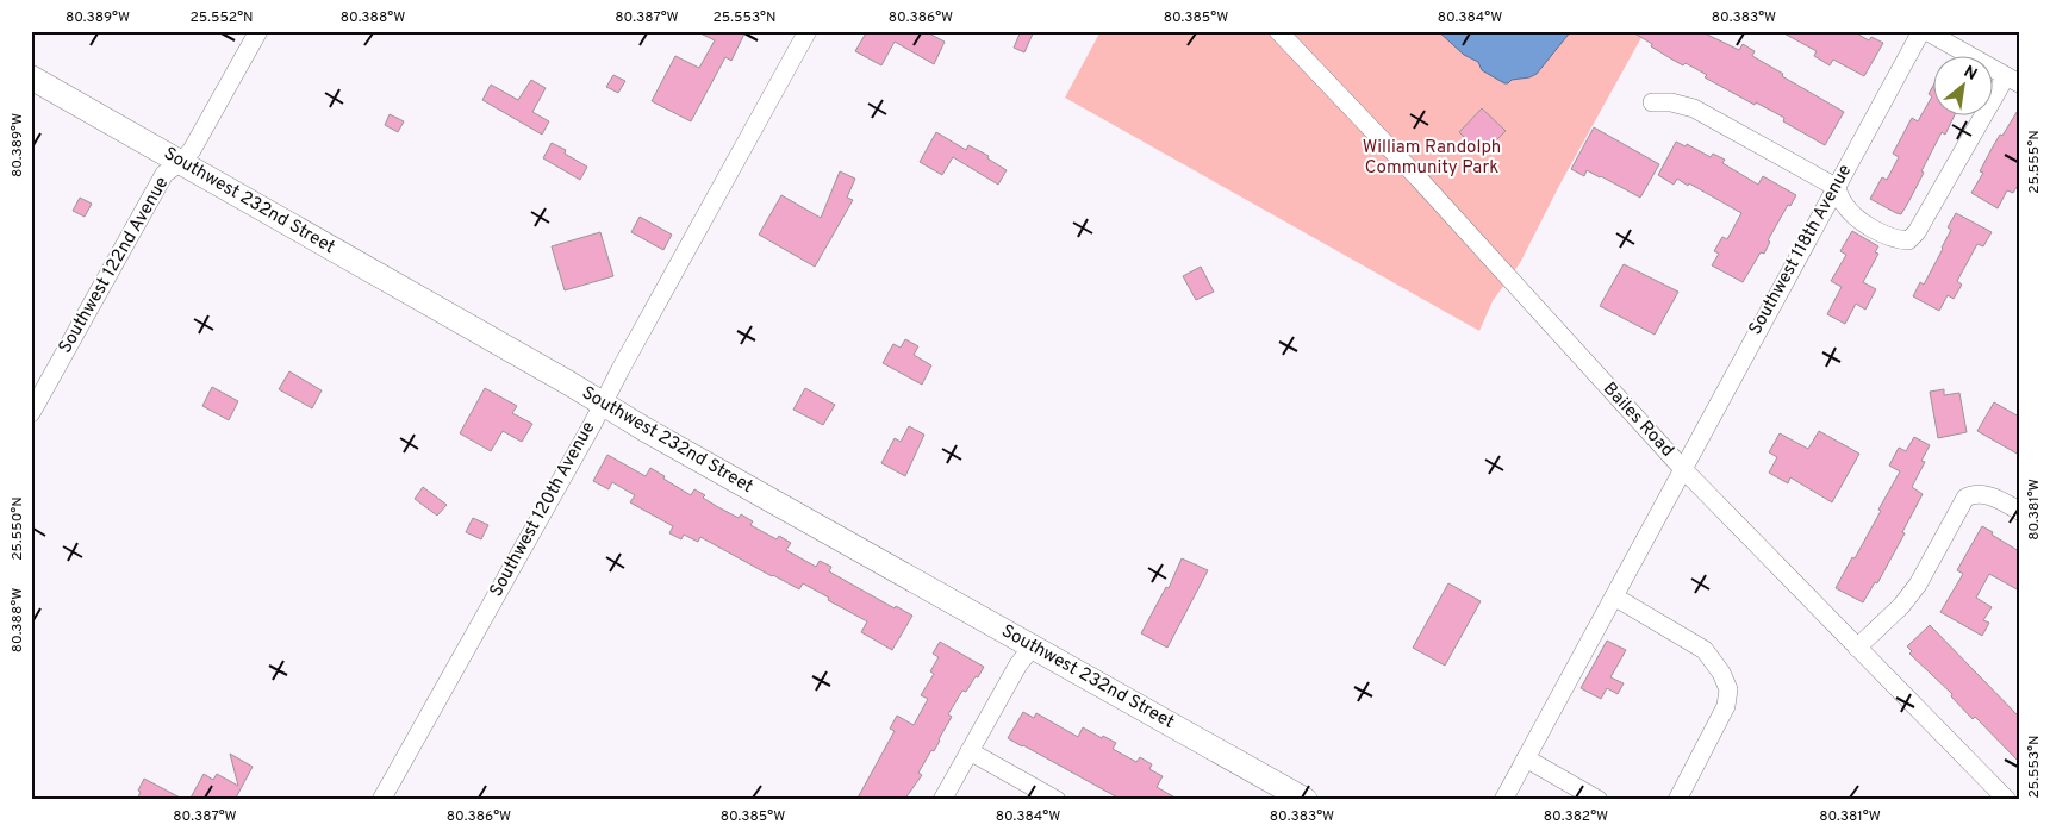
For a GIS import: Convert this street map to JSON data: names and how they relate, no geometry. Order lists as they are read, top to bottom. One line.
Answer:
{"streets":{"street":["Southwest 232nd Street","Southwest 118th Avenue","Southwest 122nd Avenue","Bailes Road","Southwest 120th Avenue"]},"crossings":[["Southwest 232nd Street","Southwest 122nd Avenue"],["Southwest 232nd Street","Southwest 120th Avenue"],["Southwest 118th Avenue","Bailes Road"]],"parks":["William Randolph Community Park"],"north":"top right","coordinates":["80.389°W","25.552°N","80.388°W","80.387°W","25.553°N","80.386°W","80.385°W","80.384°W","80.383°W","25.555°N","80.381°W","25.550°N","80.382°W"]}
